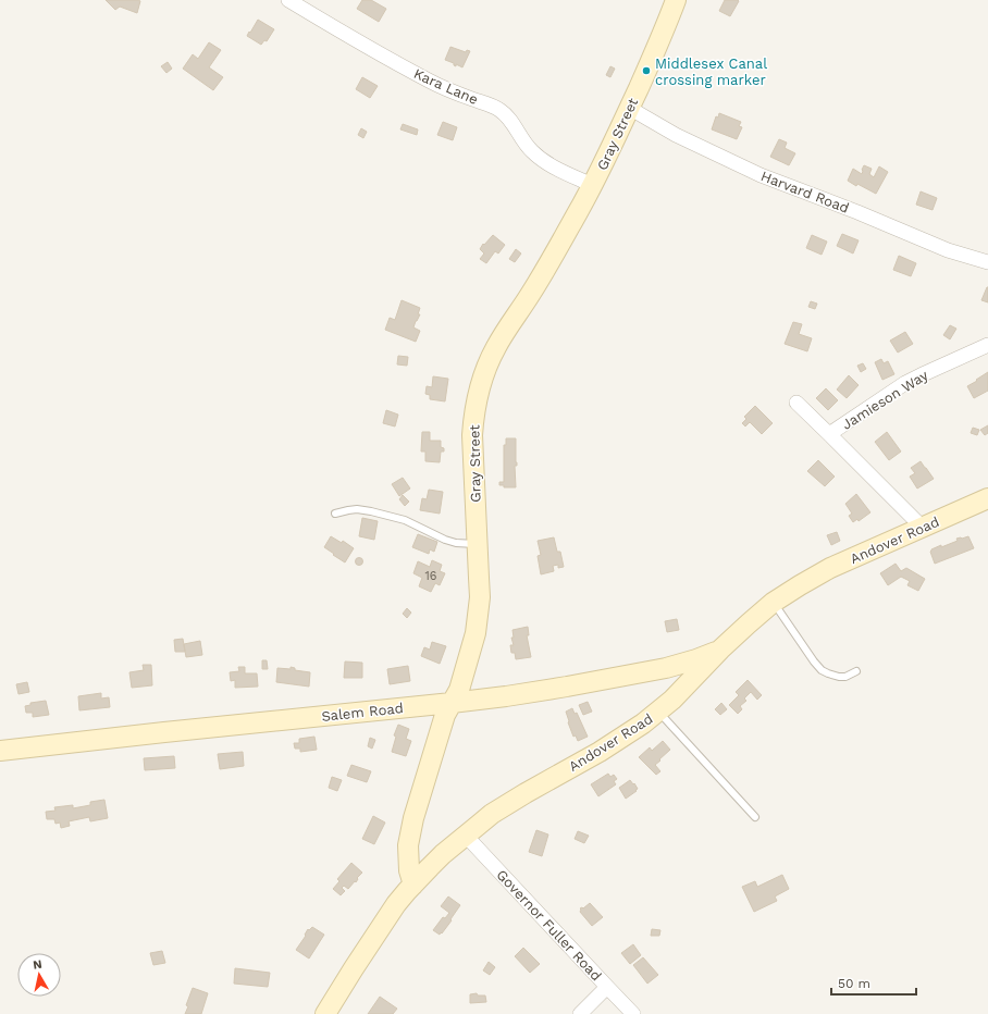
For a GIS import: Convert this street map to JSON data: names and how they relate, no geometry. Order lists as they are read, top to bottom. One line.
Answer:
{"streets":{"main road":["Gray Street","Andover Road","Salem Road"],"street":["Kara Lane","Harvard Road","Jamieson Way","Governor Fuller Road"]},"crossings":[["Kara Lane","Gray Street"],["Gray Street","Harvard Road"],["Gray Street","Andover Road"],["Gray Street","Salem Road"],["Andover Road","Salem Road"],["Andover Road","Governor Fuller Road"]],"places":["Middlesex Canal crossing marker"],"house_numbers":["16"],"scale_bar":"50 m","north":"top"}
